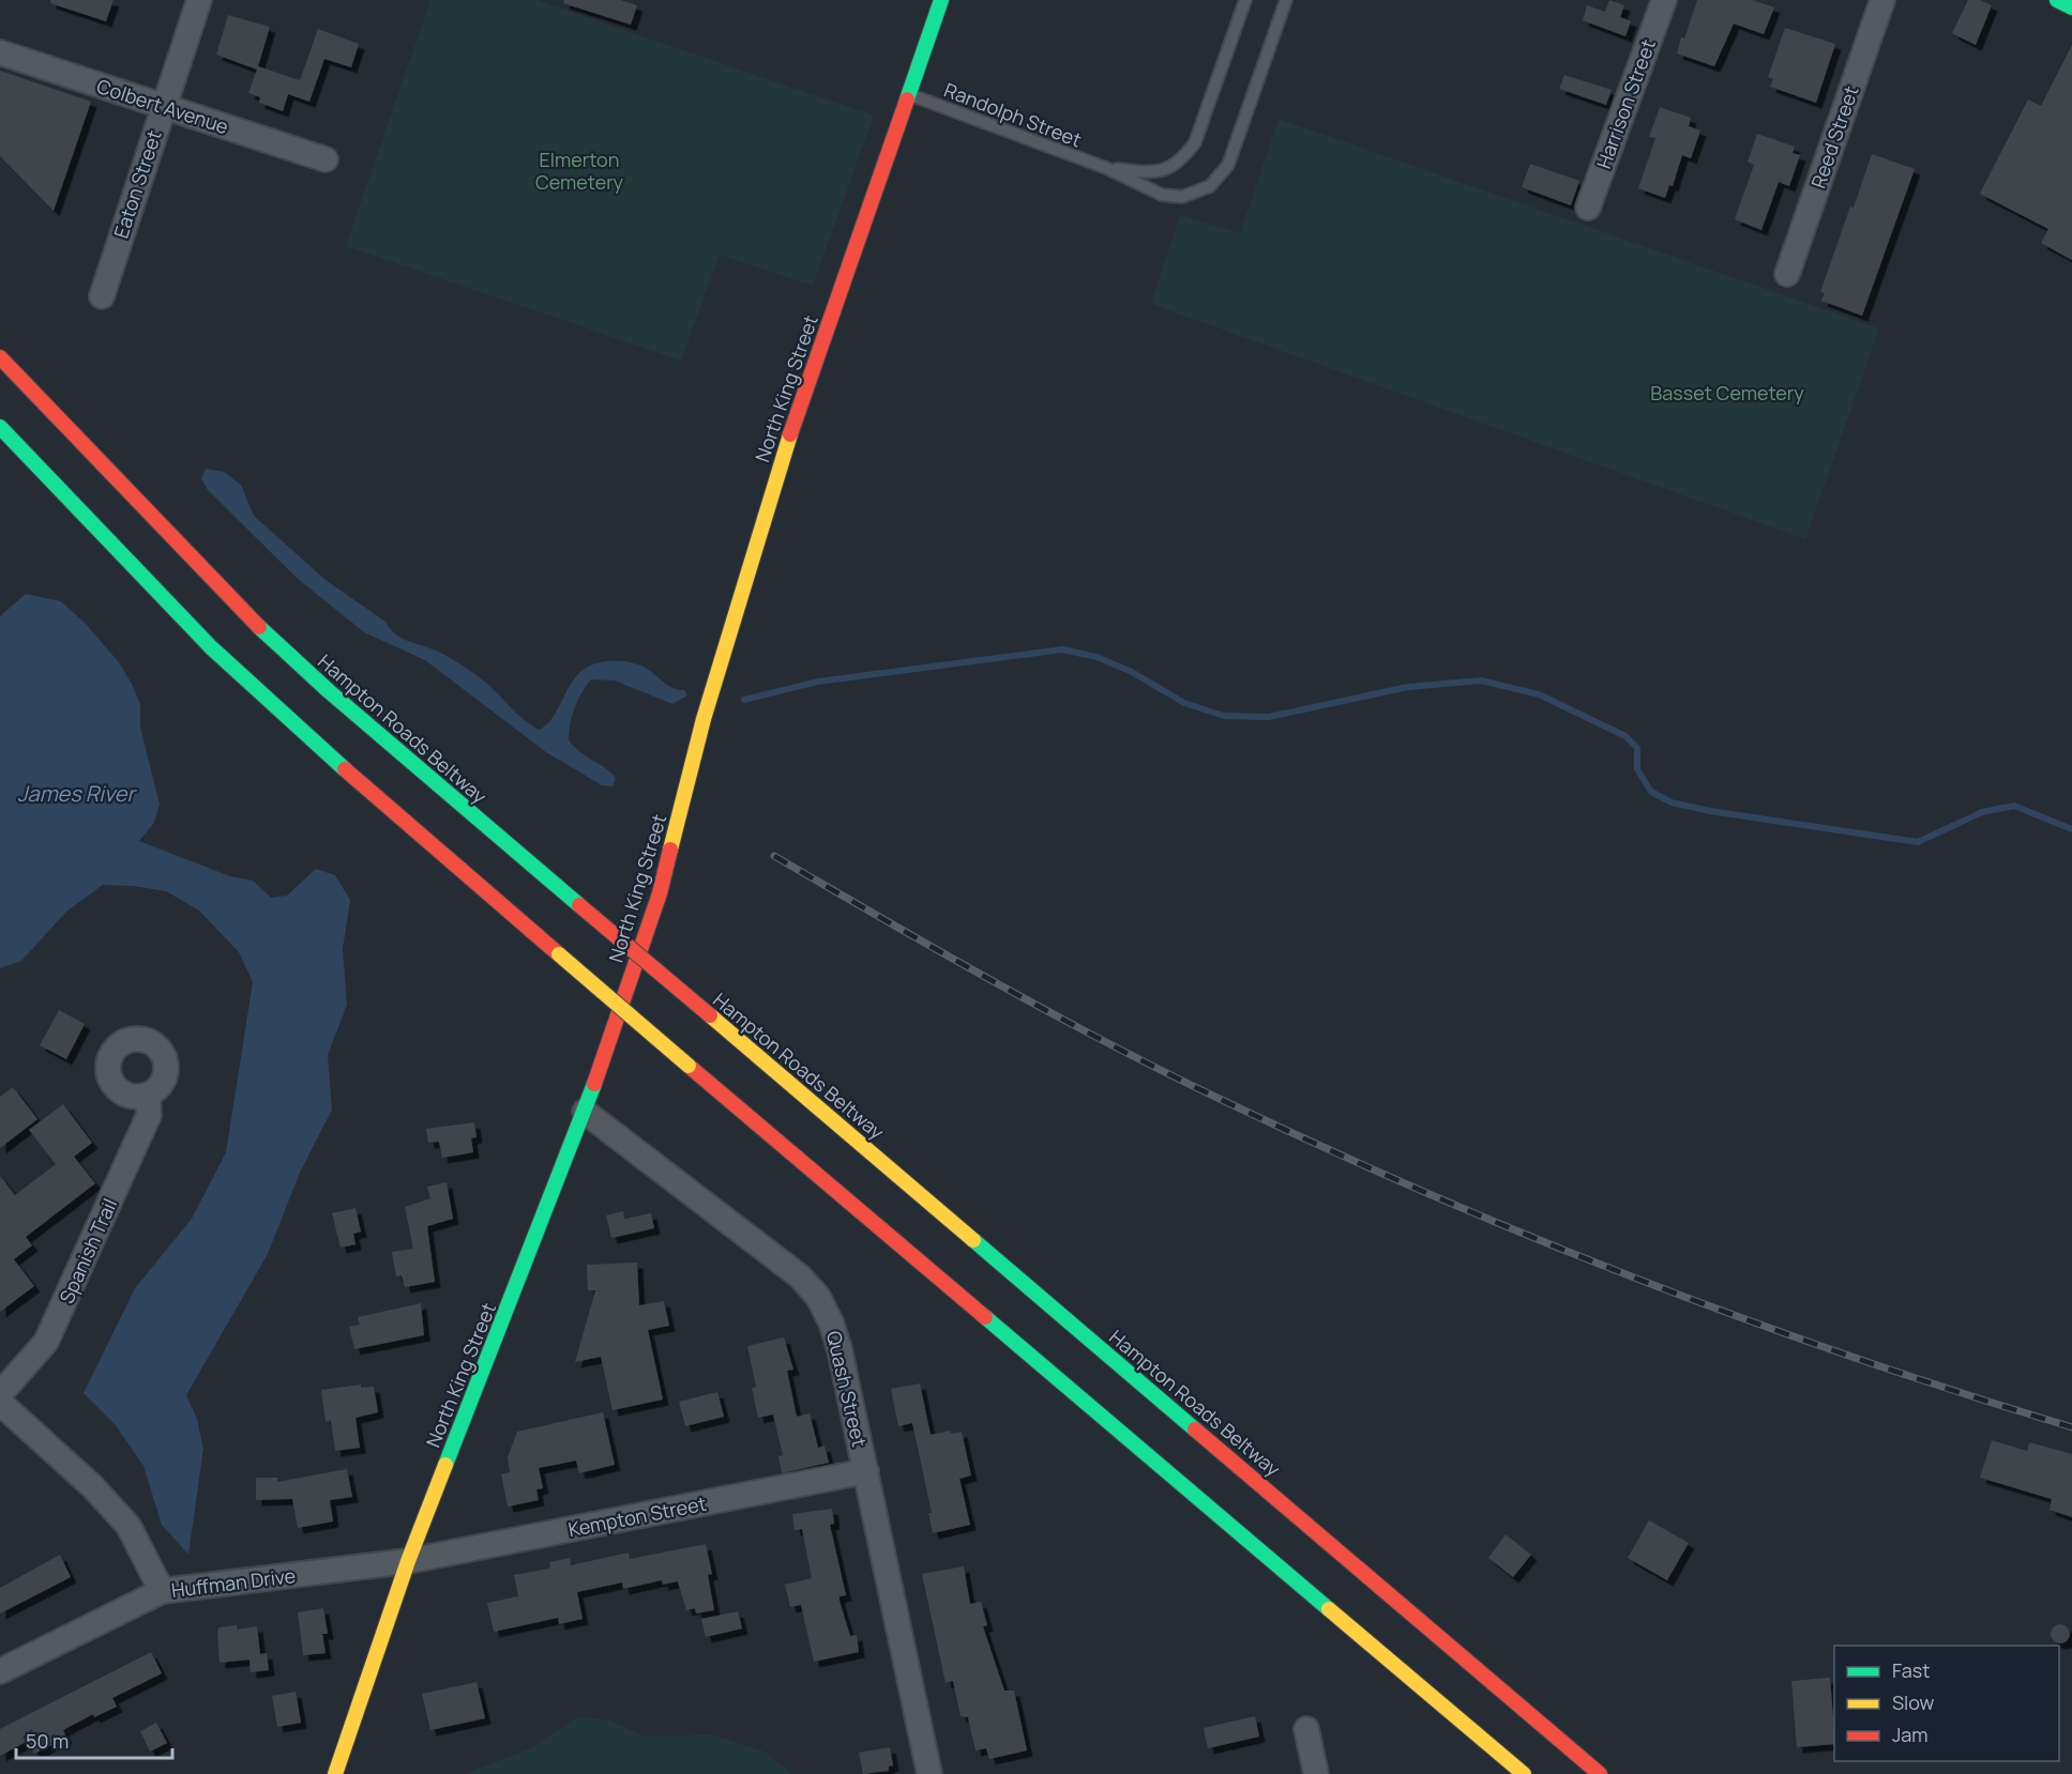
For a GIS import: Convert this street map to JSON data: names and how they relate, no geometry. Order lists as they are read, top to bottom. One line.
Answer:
{"streets":{"main road":["North King Street","Hampton Roads Beltway"],"street":["Harrison Street","Colbert Avenue","Reed Street","Eaton Street","Spanish Trail","Quash Street","Kempton Street","Huffman Drive"],"lane":["Randolph Street"]},"crossings":[["Colbert Avenue","Eaton Street"],["Randolph Street","North King Street"],["North King Street","Quash Street"],["North King Street","Kempton Street"],["North King Street","Huffman Drive"],["Quash Street","Kempton Street"],["Kempton Street","Huffman Drive"]],"water":["James River"],"parks":["Elmerton Cemetery","Basset Cemetery"],"legend":["Fast","Slow","Jam"],"scale_bar":"50 m"}
